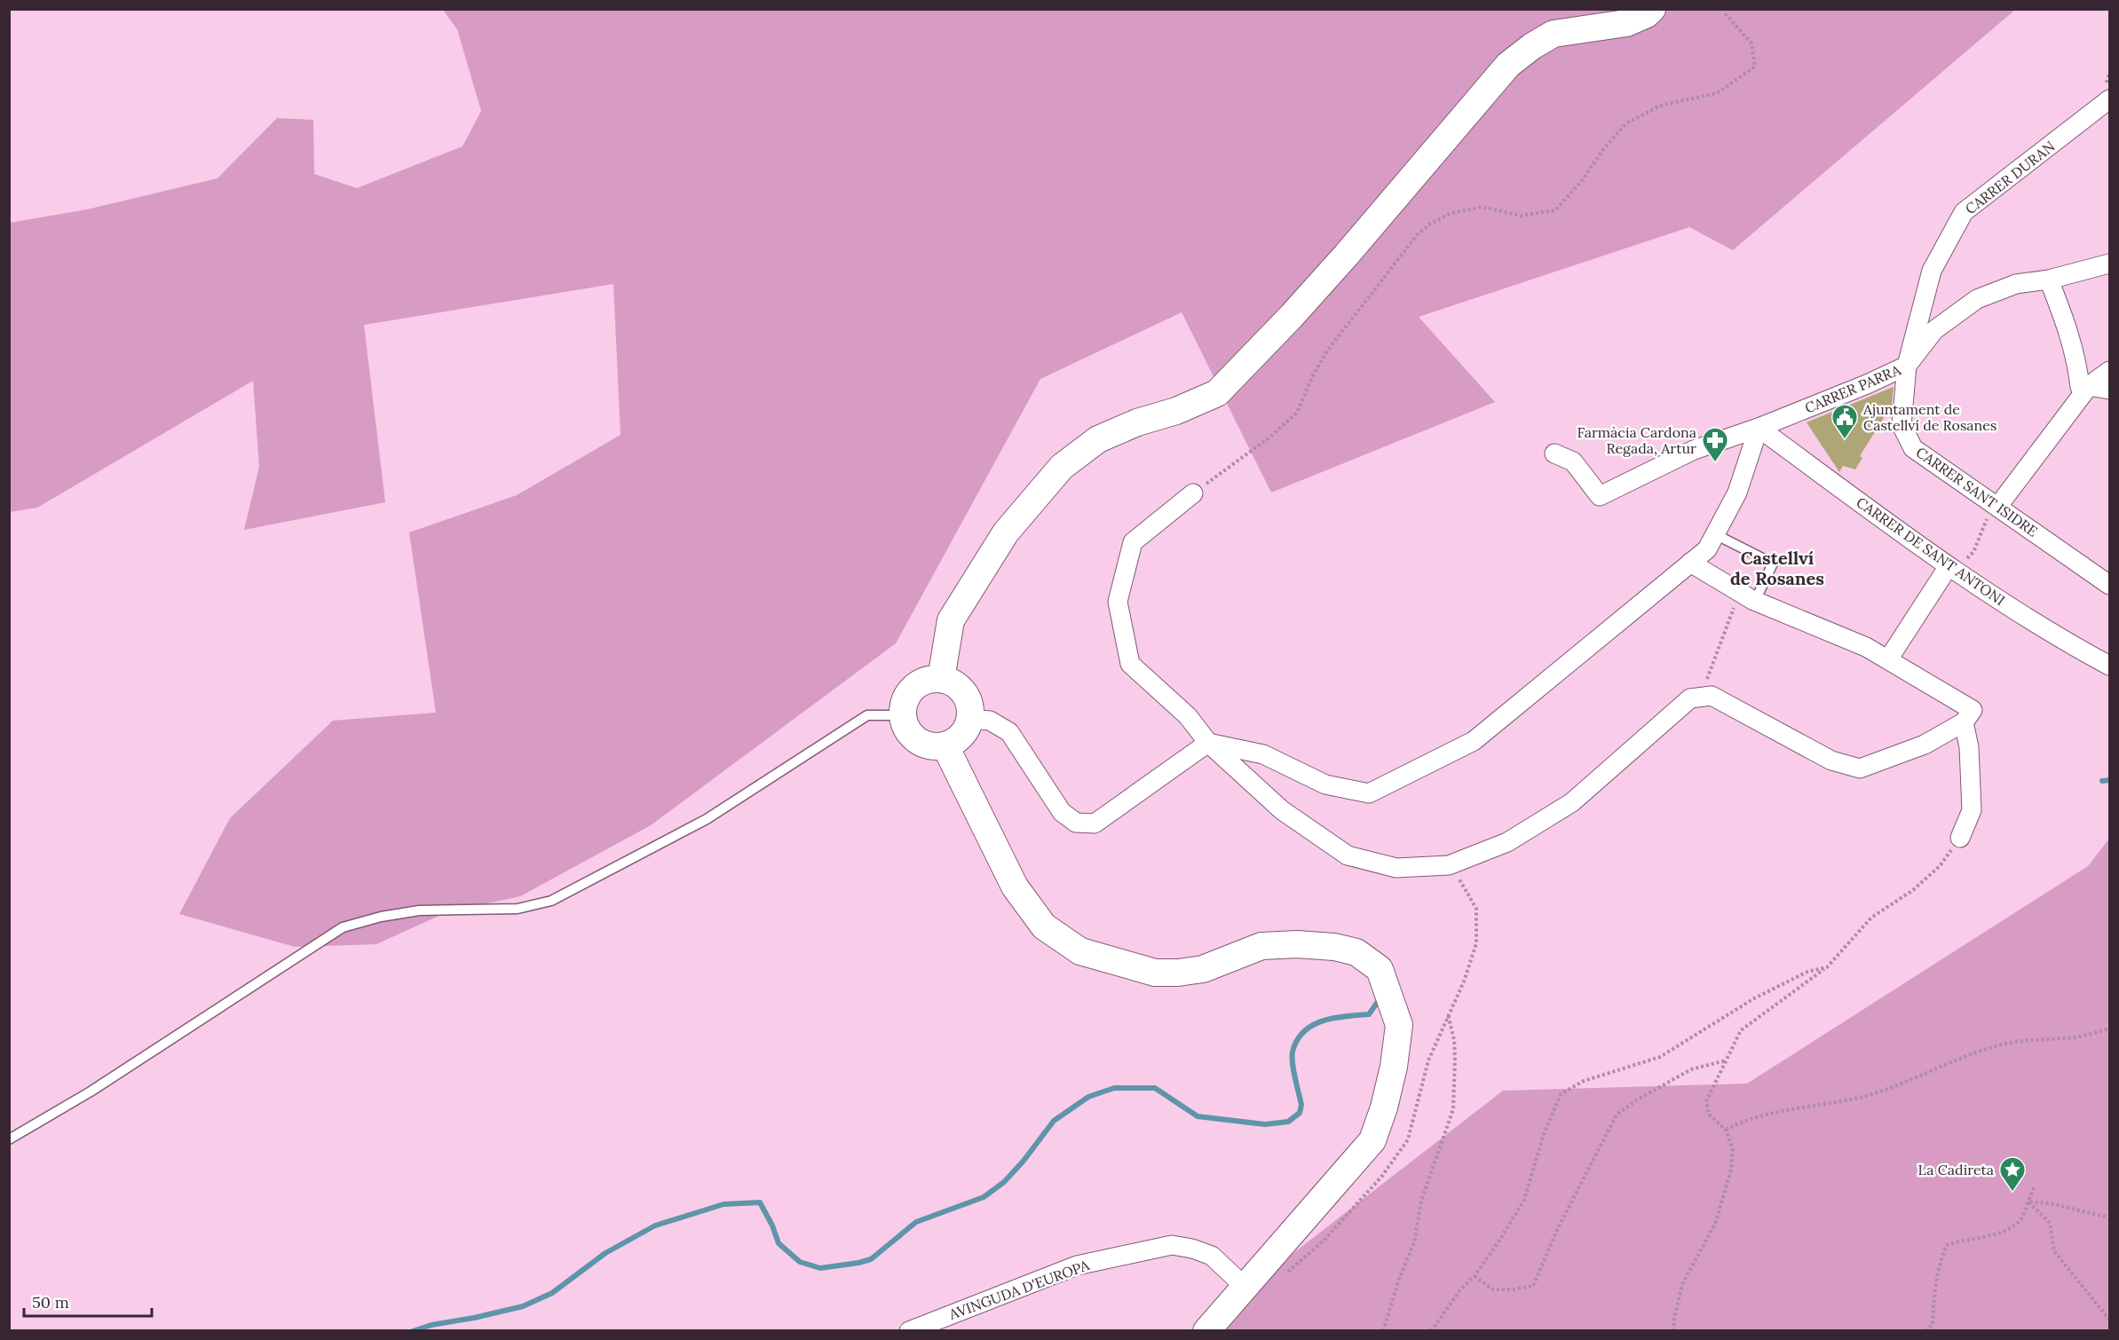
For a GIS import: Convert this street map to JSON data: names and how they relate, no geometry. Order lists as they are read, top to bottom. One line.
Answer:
{"streets":{"street":["CARRER DURAN","CARRER PARRA","CARRER SANT ISIDRE","CARRER DE SANT ANTONI","AVINGUDA D'EUROPA"]},"crossings":[["CARRER DURAN","CARRER PARRA"],["CARRER DURAN","CARRER SANT ISIDRE"],["CARRER PARRA","CARRER SANT ISIDRE"],["CARRER PARRA","CARRER DE SANT ANTONI"]],"districts":["Castellví de Rosanes"],"places":{"public building":["Ajuntament de Castellví de Rosanes"],"pharmacy":["Farmàcia Cardona Regada, Artur"],"place":["La Cadireta"]},"scale_bar":"50 m"}
